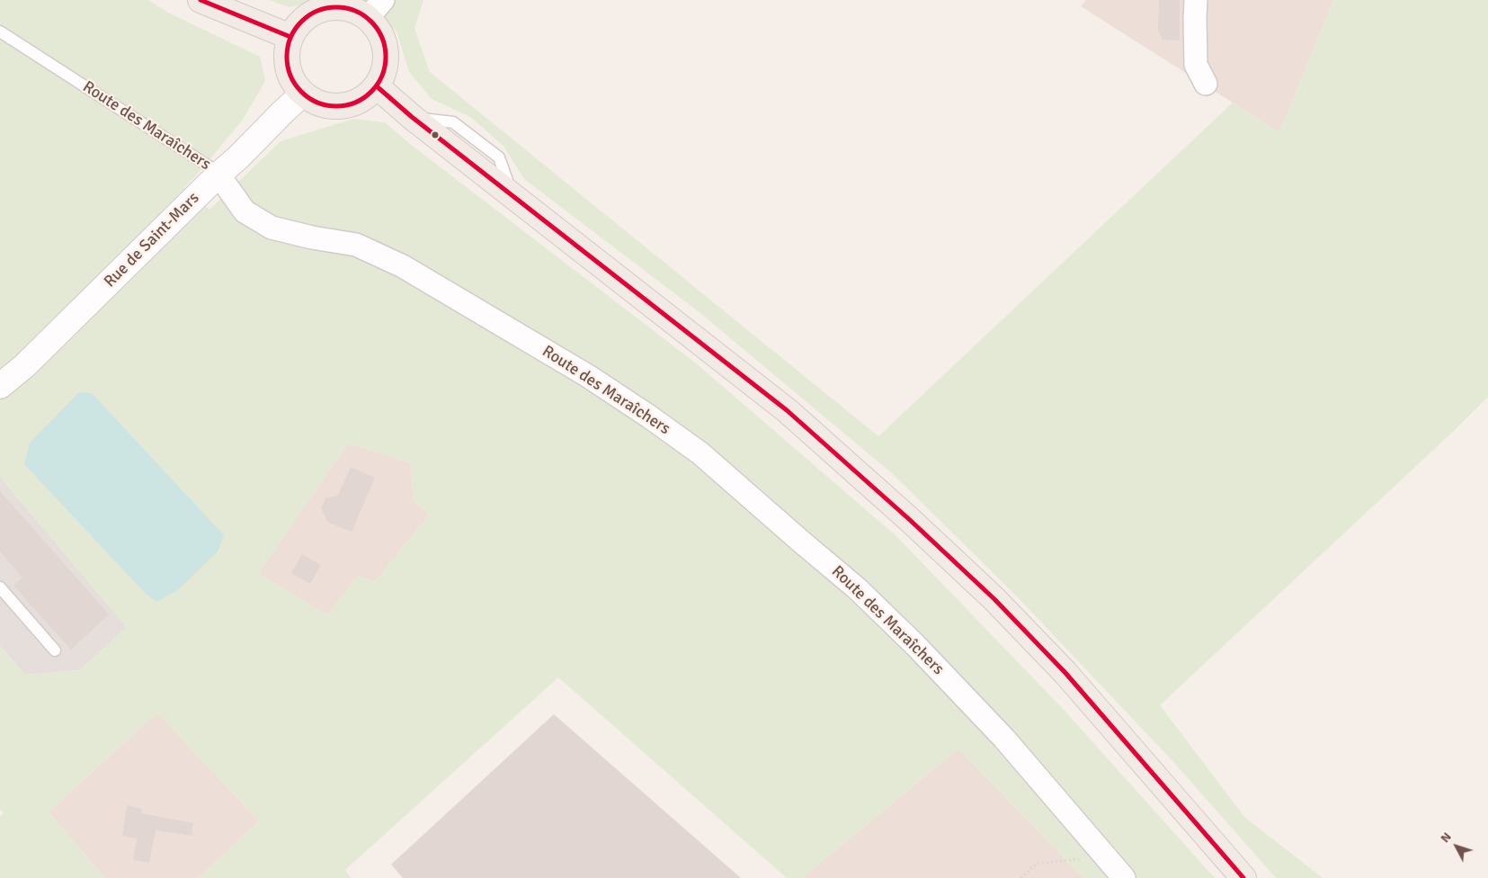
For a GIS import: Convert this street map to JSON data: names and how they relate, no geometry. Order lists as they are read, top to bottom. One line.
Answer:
{"streets":{"street":["Route des Maraîchers","Rue de Saint-Mars"]},"crossings":[["Route des Maraîchers","Rue de Saint-Mars"]],"north":"top left"}
